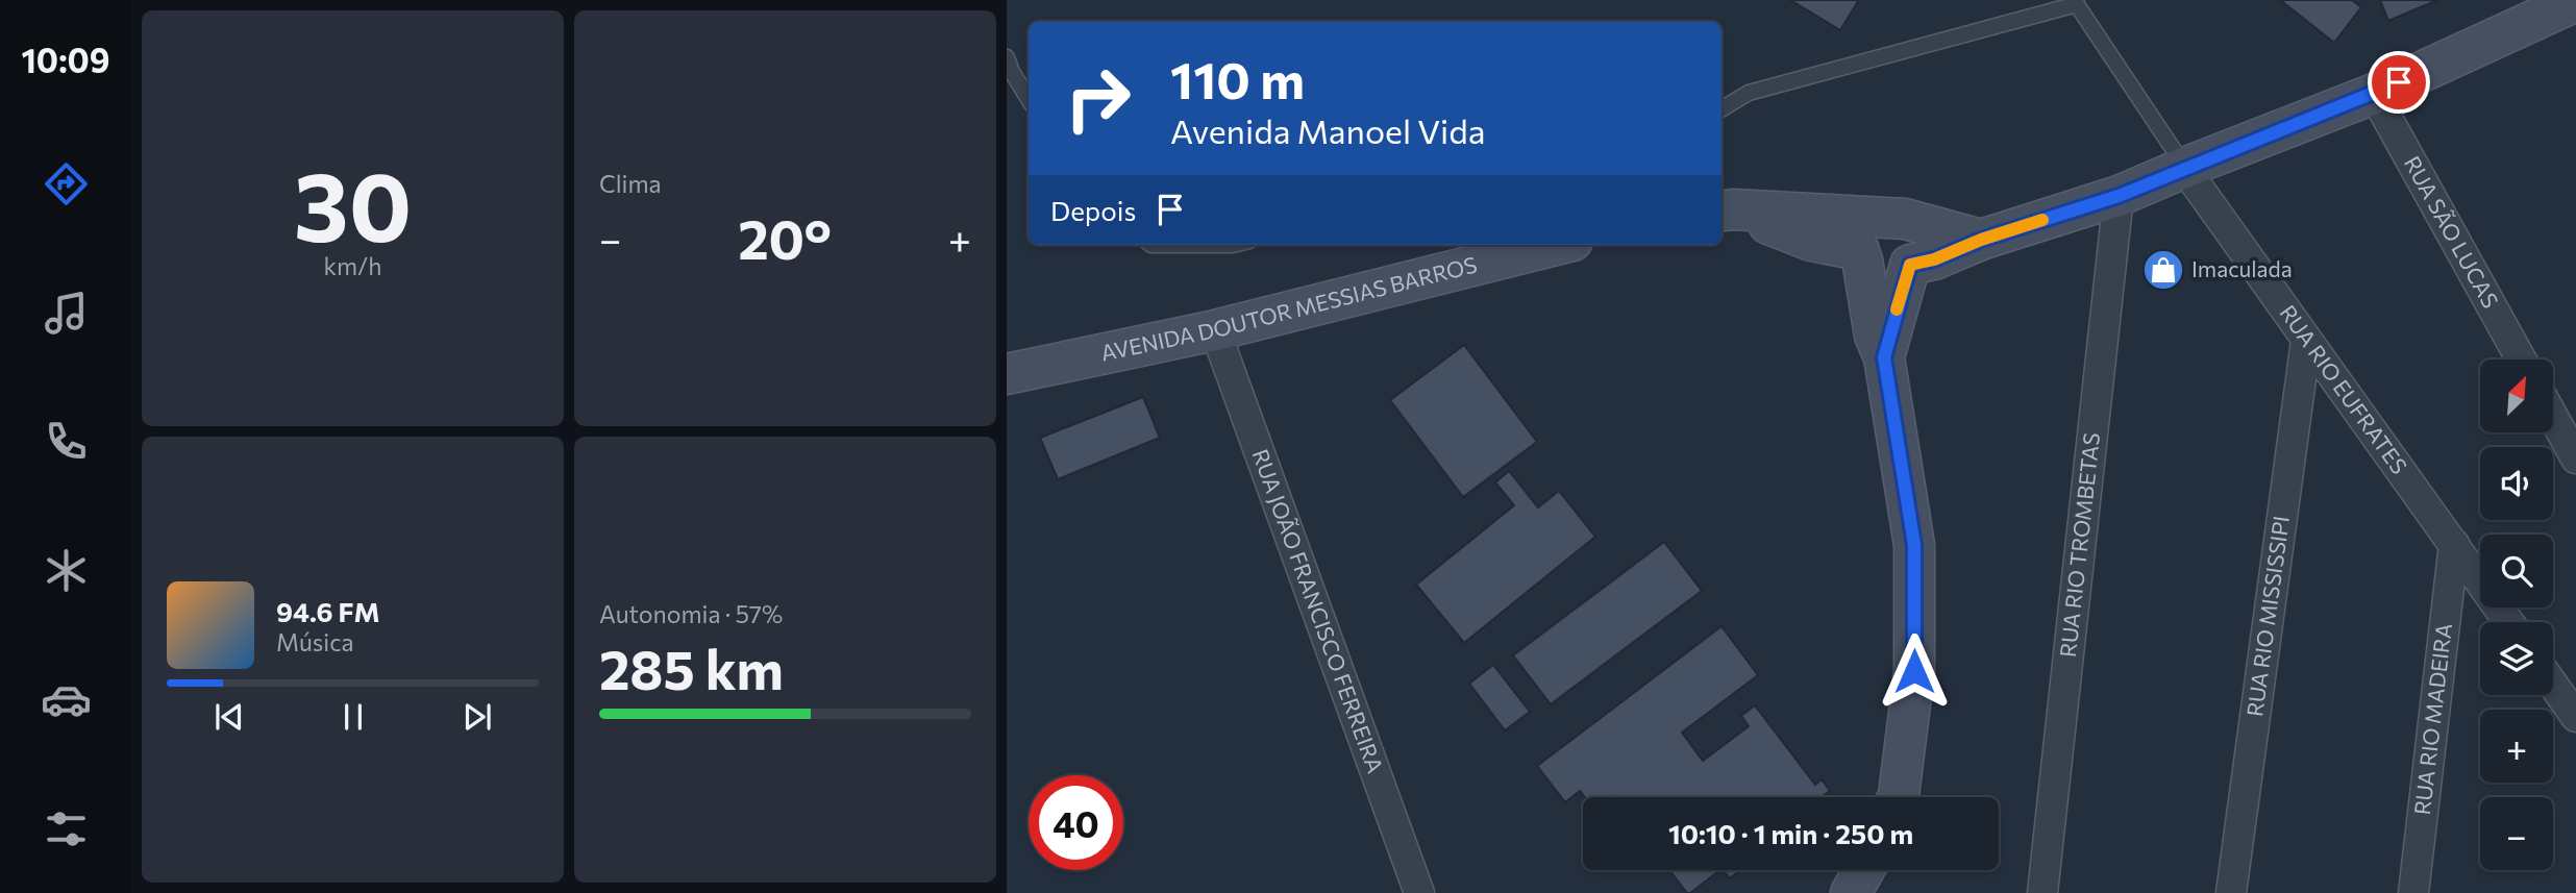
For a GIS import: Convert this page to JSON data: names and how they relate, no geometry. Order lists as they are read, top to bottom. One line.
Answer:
{"streets":{"street":["RUA SÃO LUCAS","AVENIDA DOUTOR MESSIAS BARROS","RUA RIO EUFRATES","RUA RIO TROMBETAS","RUA JOÃO FRANCISCO FERREIRA","RUA RIO MISSISSIPI","RUA RIO MADEIRA"]},"crossings":[["AVENIDA DOUTOR MESSIAS BARROS","RUA JOÃO FRANCISCO FERREIRA"],["RUA RIO EUFRATES","RUA RIO MISSISSIPI"],["RUA RIO EUFRATES","RUA RIO MADEIRA"]],"places":{"shop":["Imaculada"]},"north":"top right","page":{"tabs":"10:09","tile":[["30","km/h"],"Clima",["Autonomia · 57%","285 km"]],"turn":["110 m","Avenida Manoel Vida"],"then":"Depois","heat":["−","20°","+"],"map_buttons":["+","−"],"song":["94.6 FM","Música"],"limit":"40","trip":"10:10 · 1 min · 250 m"}}
